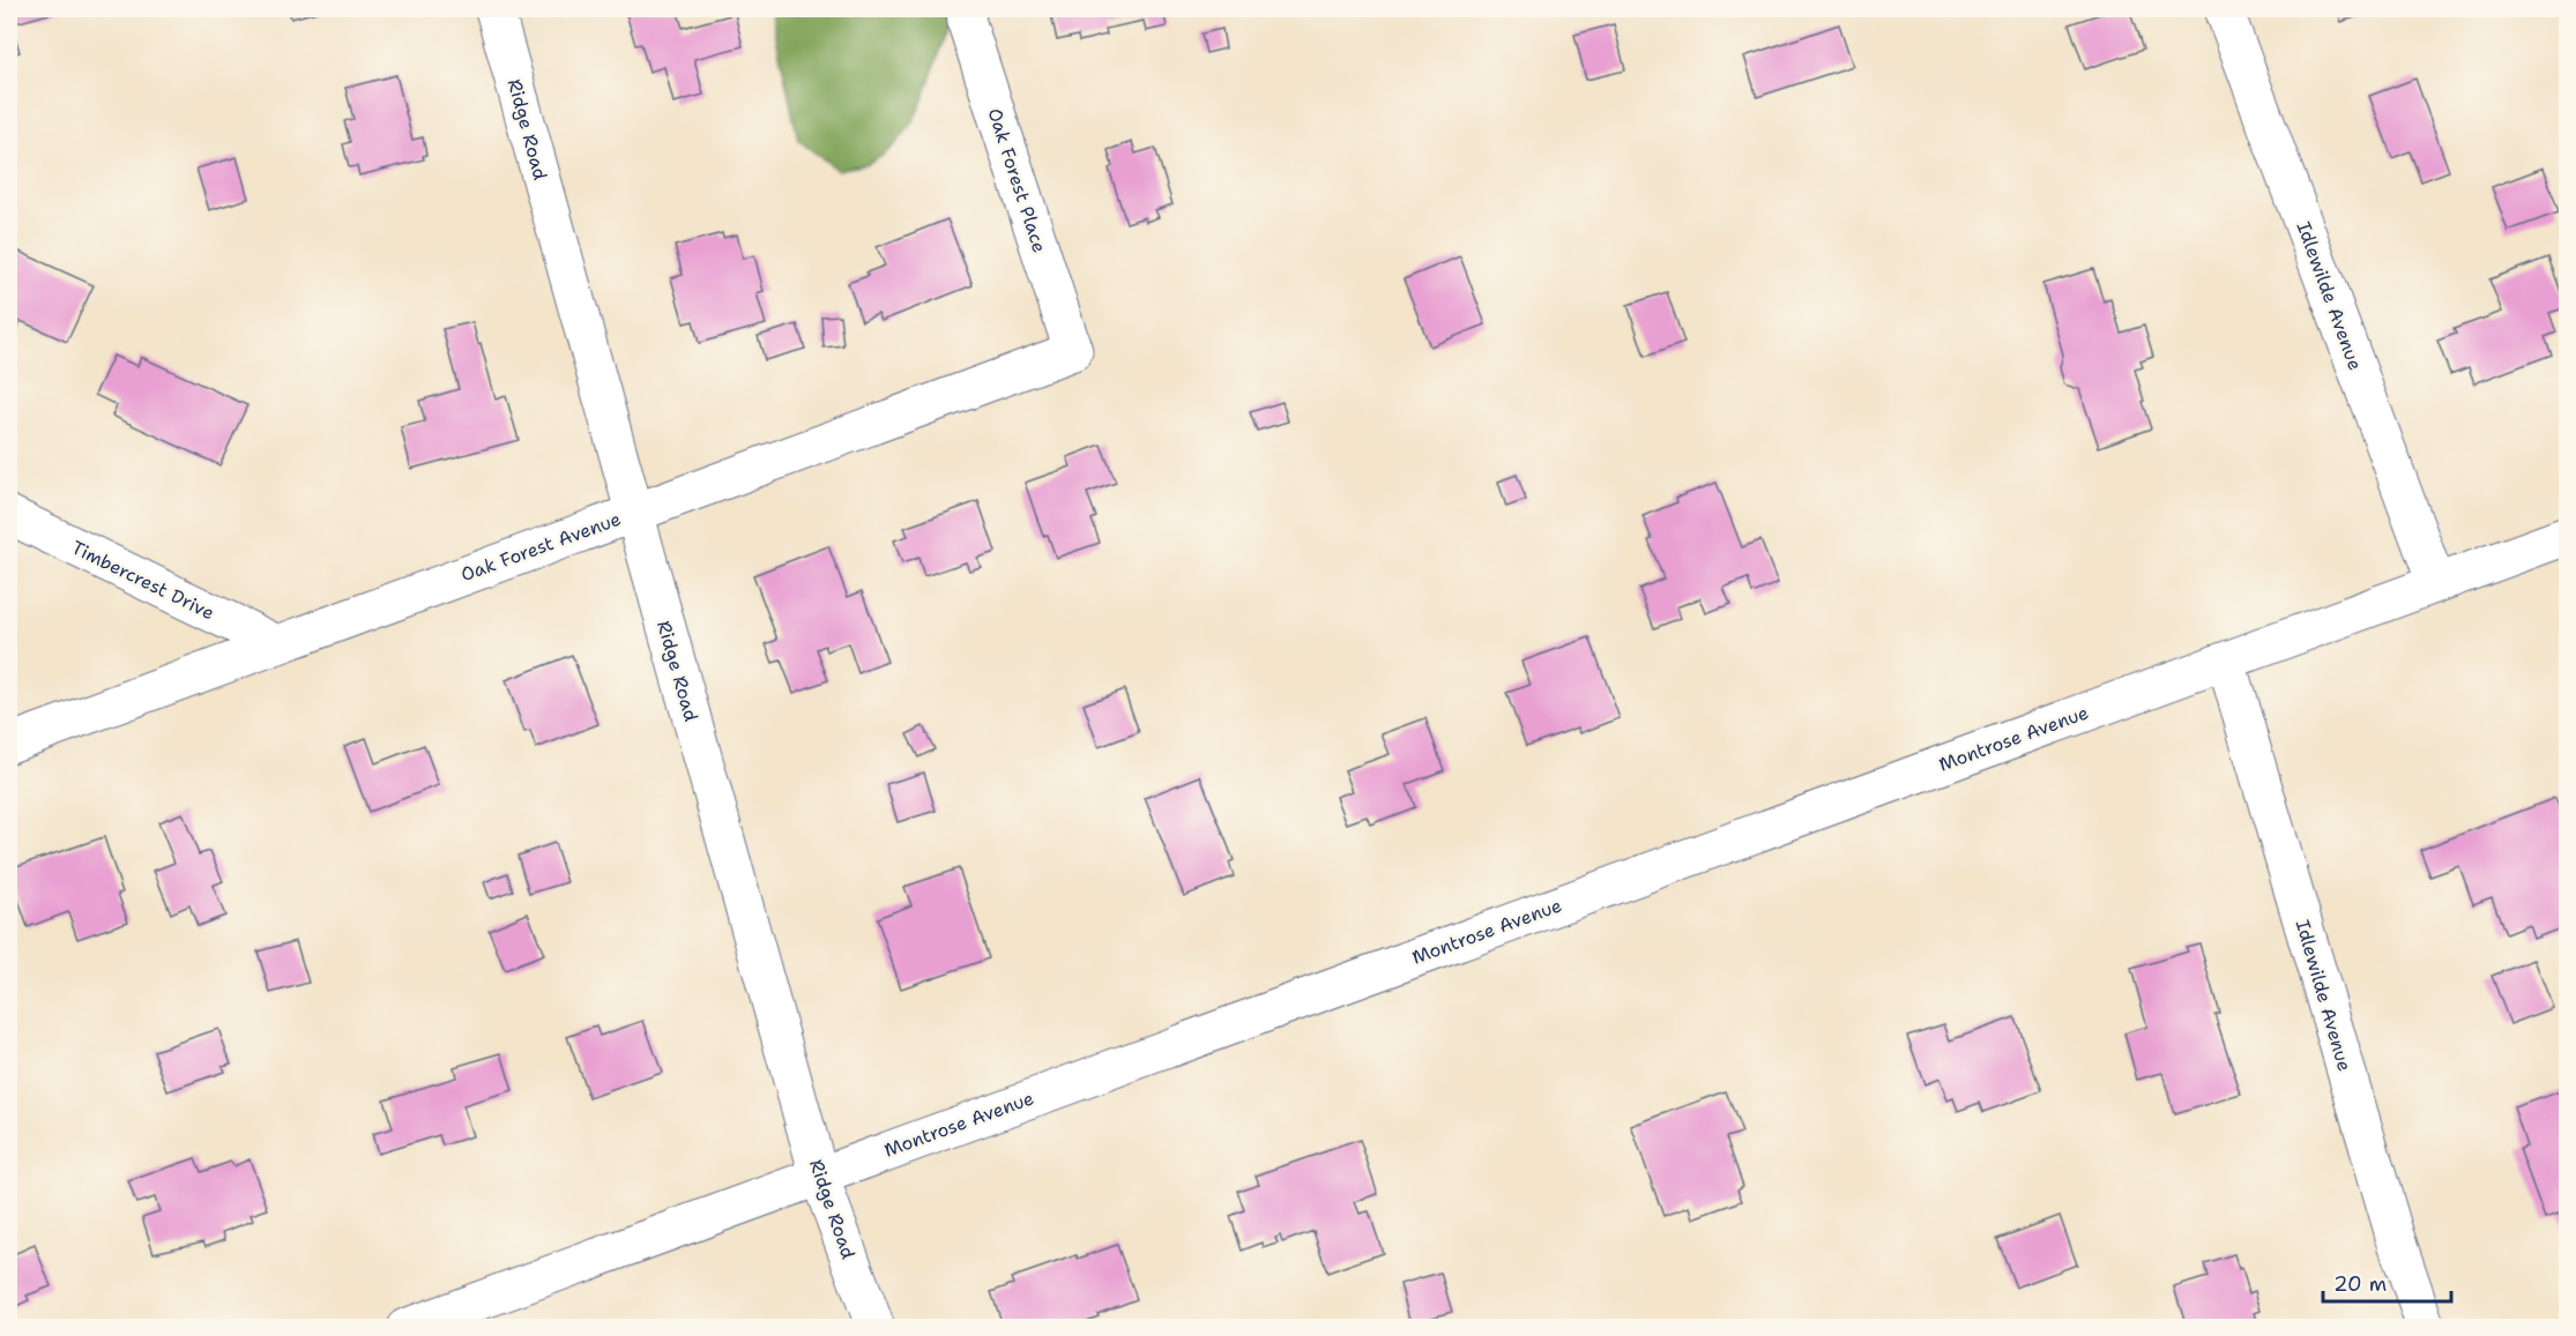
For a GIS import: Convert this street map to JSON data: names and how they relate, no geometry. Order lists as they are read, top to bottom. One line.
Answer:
{"streets":{"street":["Ridge Road","Oak Forest Place","Idlewilde Avenue","Oak Forest Avenue","Timbercrest Drive","Montrose Avenue"]},"crossings":[["Ridge Road","Oak Forest Avenue"],["Ridge Road","Montrose Avenue"],["Oak Forest Place","Oak Forest Avenue"],["Idlewilde Avenue","Montrose Avenue"],["Oak Forest Avenue","Timbercrest Drive"]],"scale_bar":"20 m"}
